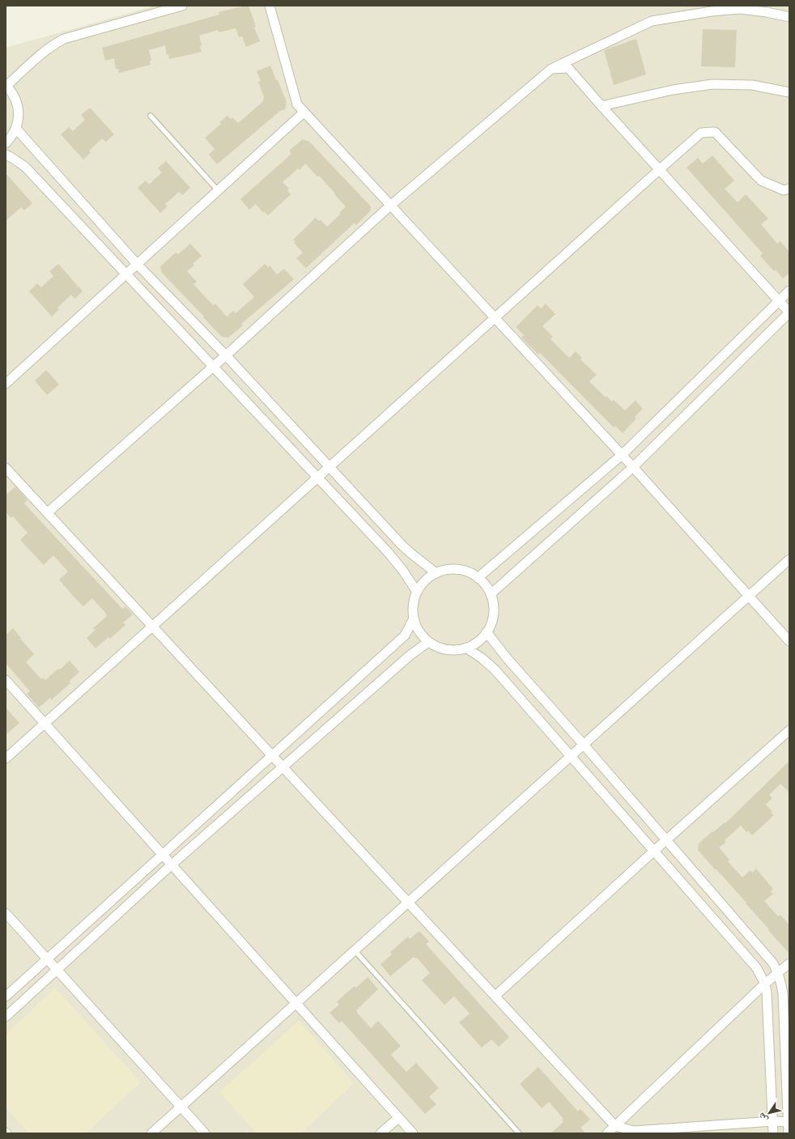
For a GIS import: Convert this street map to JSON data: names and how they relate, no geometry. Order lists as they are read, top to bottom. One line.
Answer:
{"north":"bottom left"}
